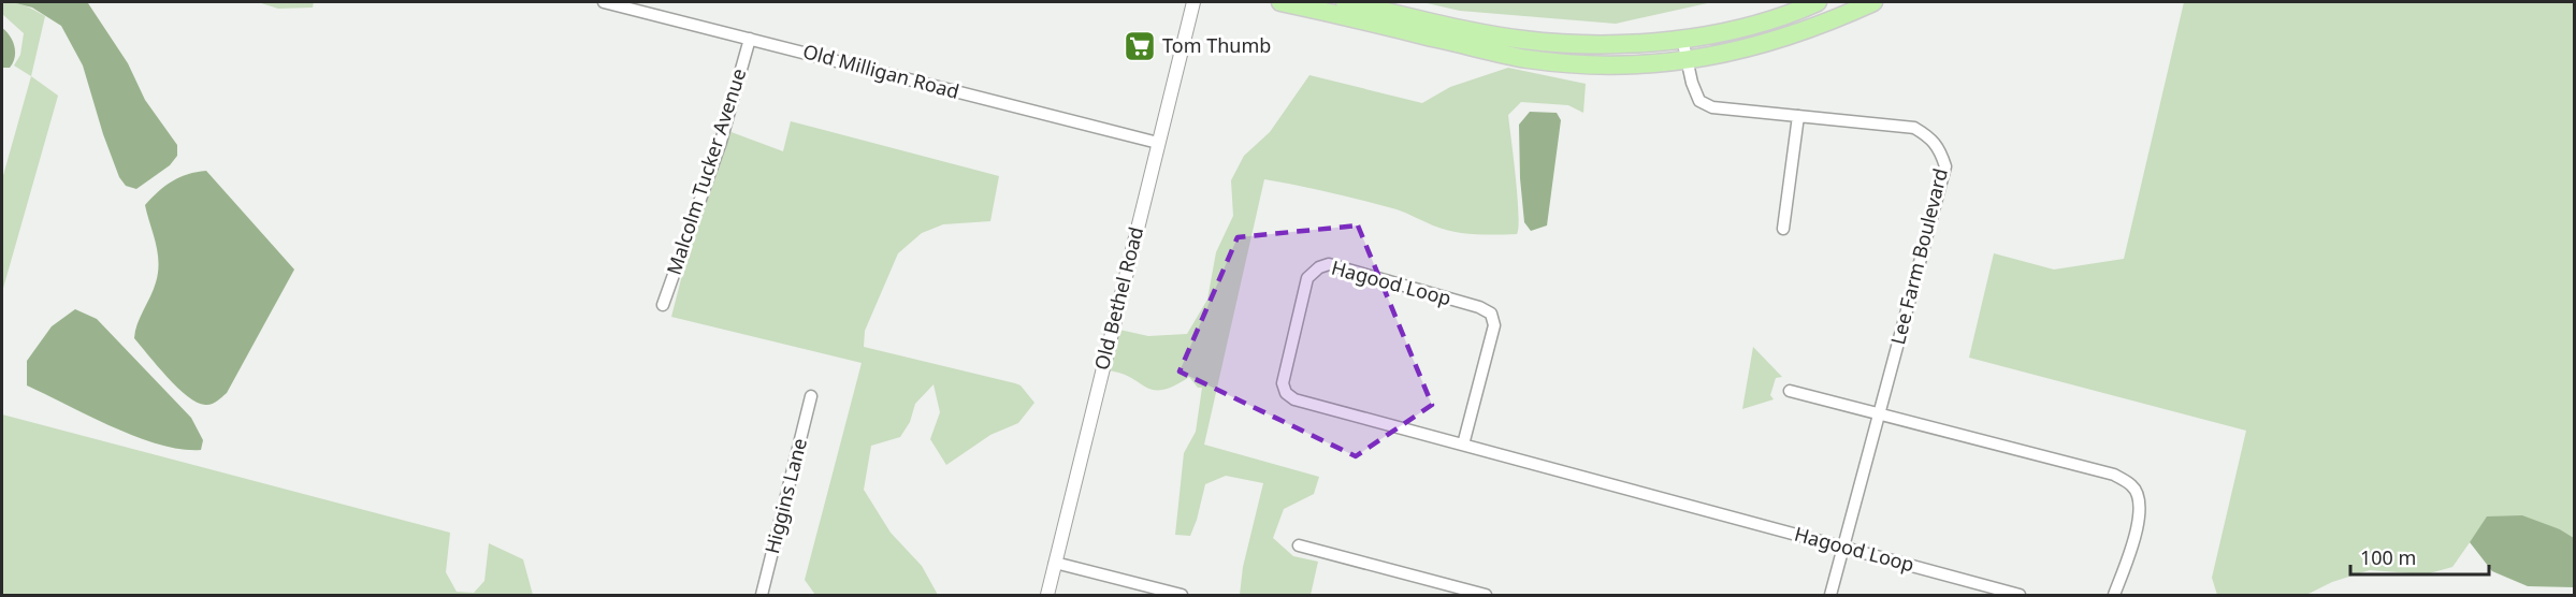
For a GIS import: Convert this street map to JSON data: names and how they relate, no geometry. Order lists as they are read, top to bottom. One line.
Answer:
{"streets":{"street":["Old Milligan Road","Malcolm Tucker Avenue","Lee Farm Boulevard","Hagood Loop","Old Bethel Road","Higgins Lane"]},"crossings":[["Old Milligan Road","Malcolm Tucker Avenue"],["Old Milligan Road","Old Bethel Road"],["Lee Farm Boulevard","Hagood Loop"]],"places":{"supermarket":["Tom Thumb"]},"scale_bar":"100 m"}
